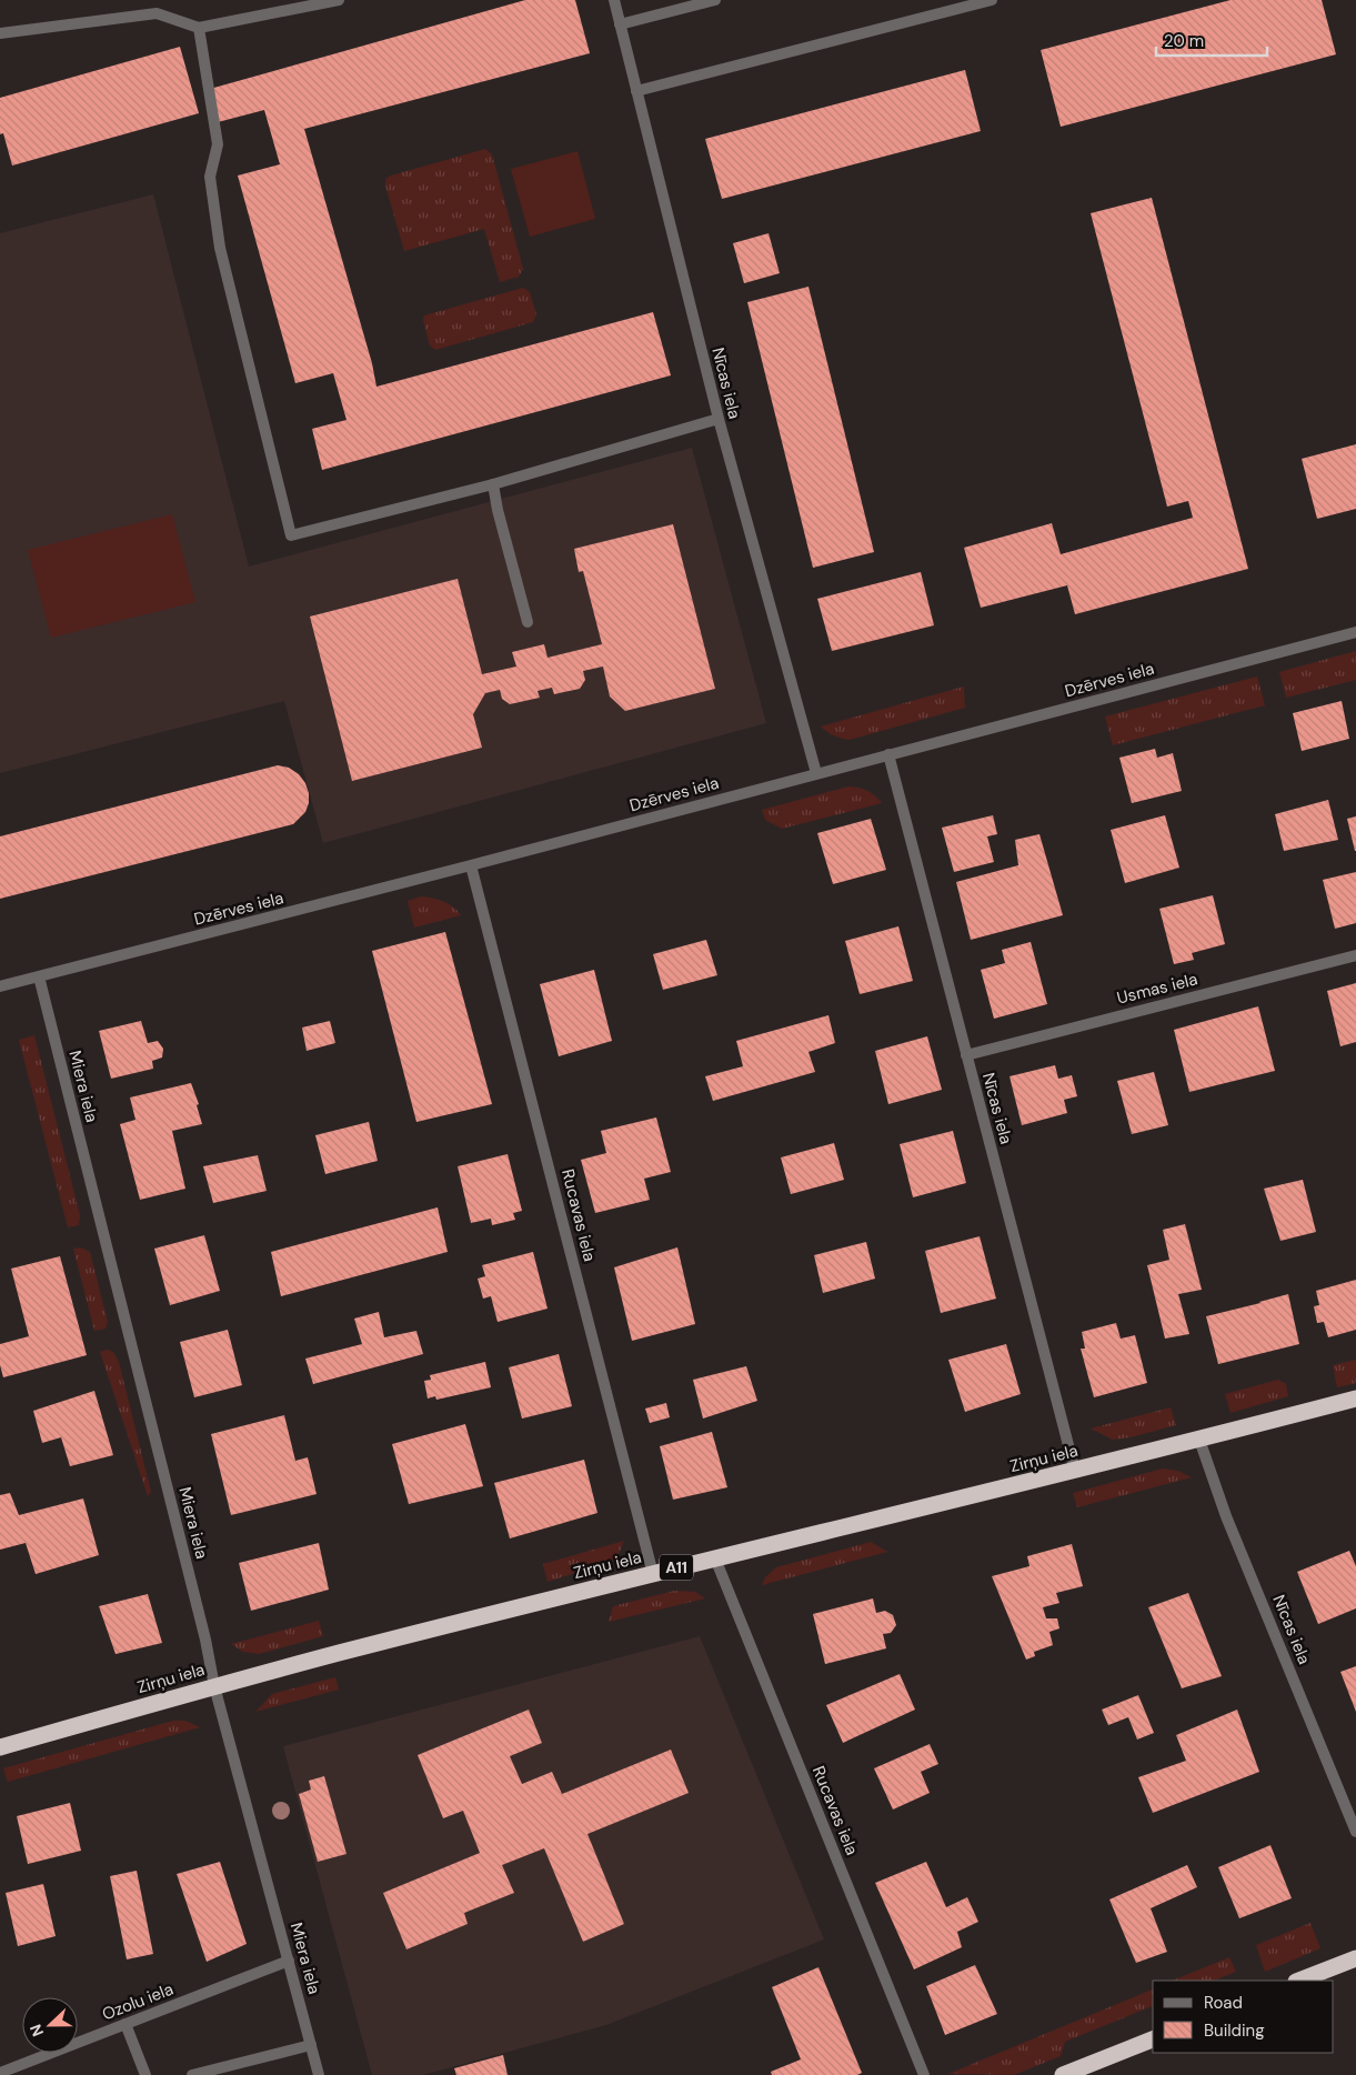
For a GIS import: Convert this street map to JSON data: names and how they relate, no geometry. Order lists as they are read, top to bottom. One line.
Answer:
{"streets":{"highway":["Zirņu iela","A11"],"street":["Nīcas iela","Dzērves iela","Usmas iela","Miera iela","Rucavas iela","Ozolu iela"]},"crossings":[["Nīcas iela","Dzērves iela"],["Nīcas iela","Usmas iela"],["Nīcas iela","Zirņu iela"],["Dzērves iela","Miera iela"],["Dzērves iela","Rucavas iela"],["Miera iela","Zirņu iela"],["Miera iela","Ozolu iela"],["Rucavas iela","Zirņu iela"]],"legend":["Road","Building"],"scale_bar":"20 m","north":"left"}
